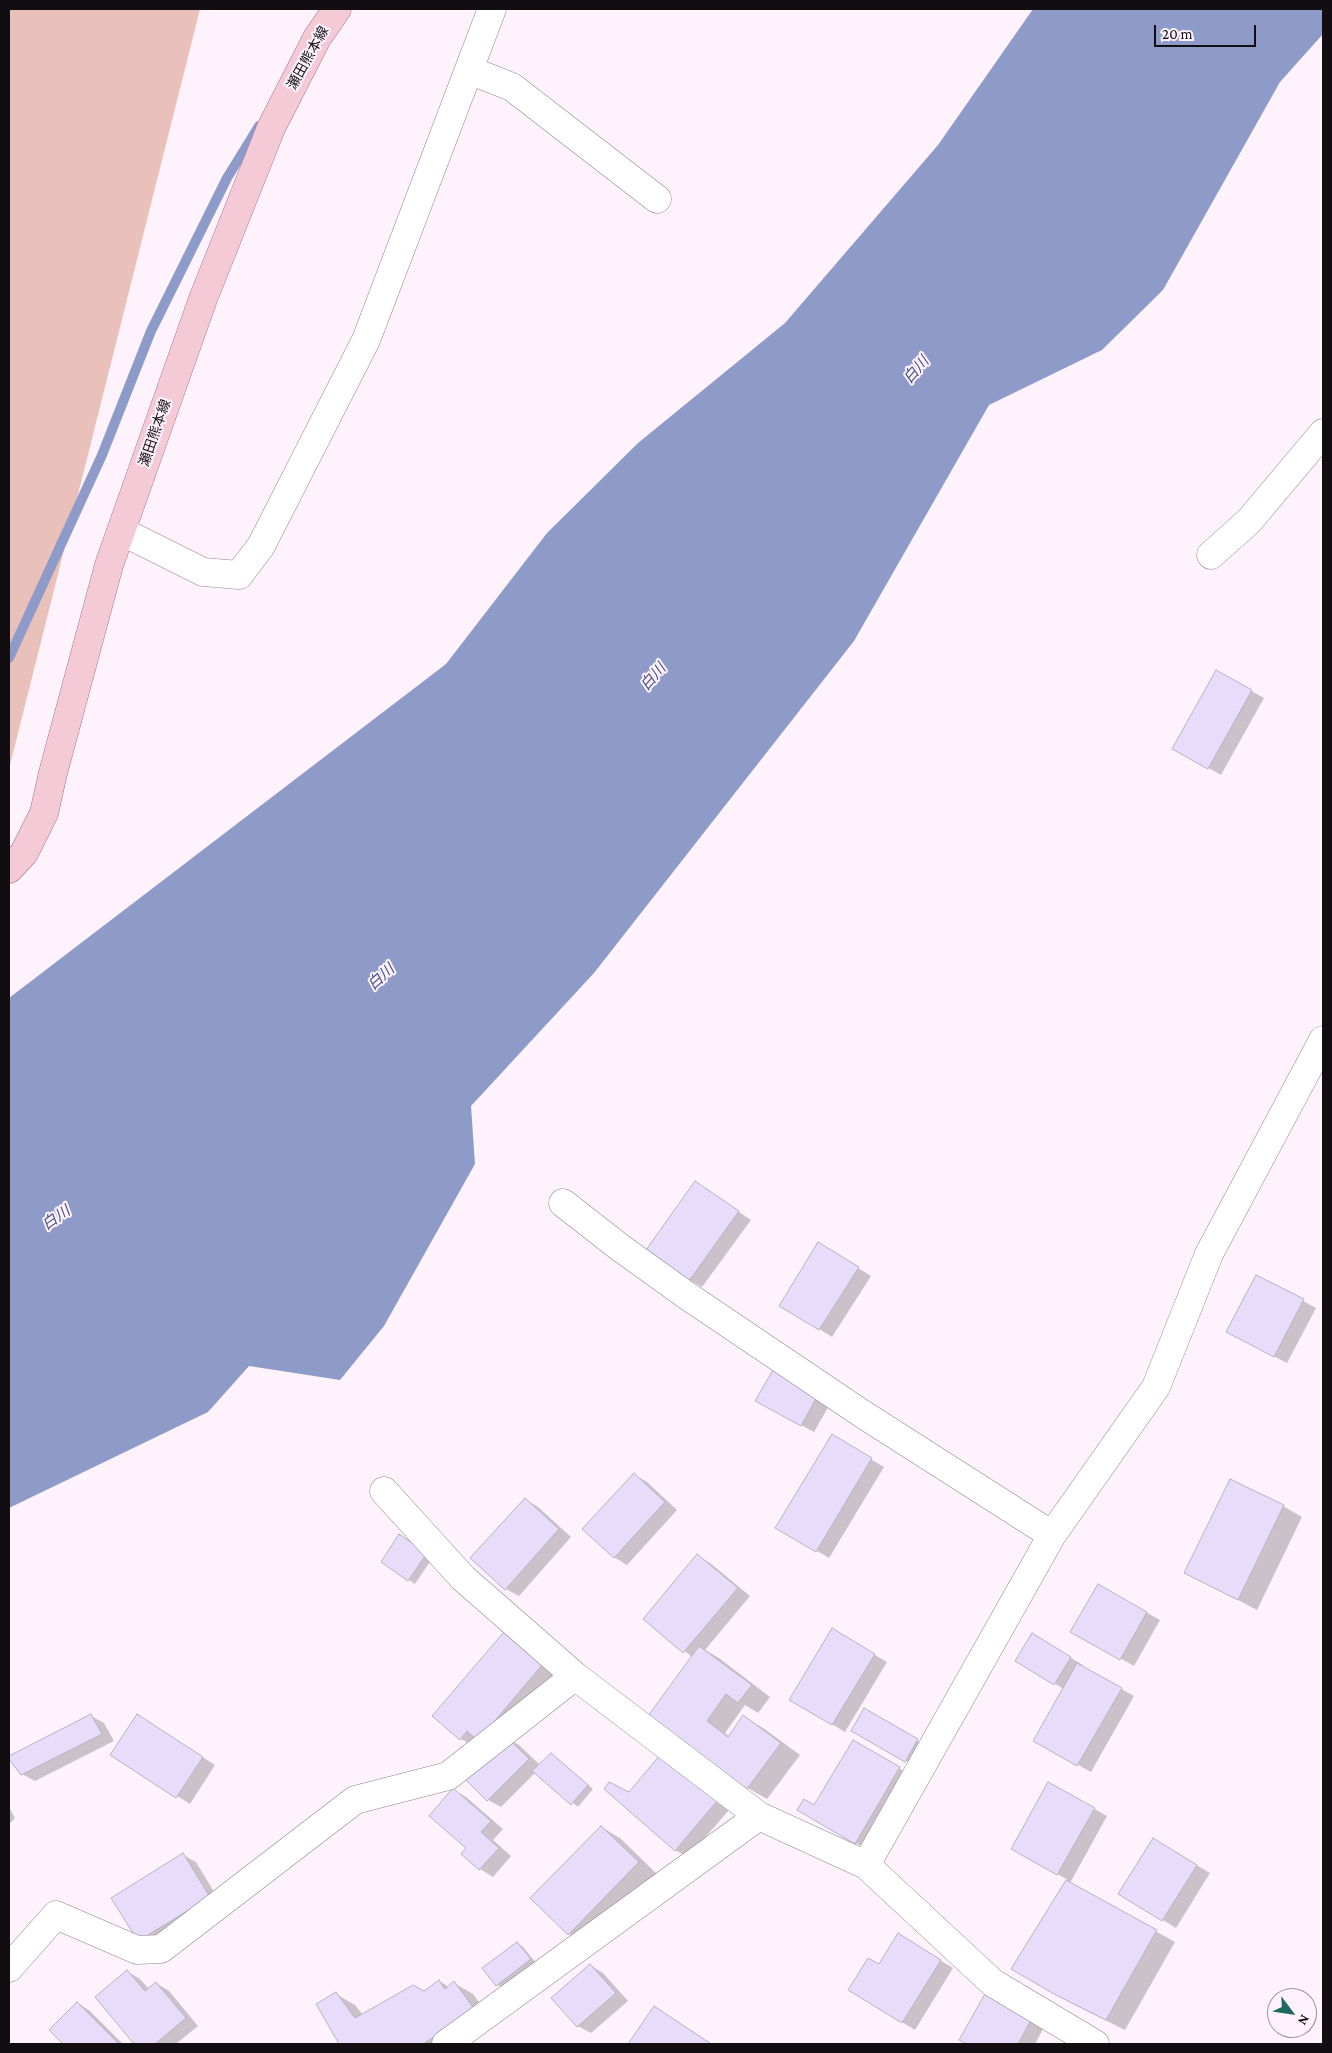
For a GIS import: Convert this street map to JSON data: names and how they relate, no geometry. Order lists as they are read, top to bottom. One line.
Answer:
{"streets":{"main road":["瀬田熊本線"]},"water":["白川"],"scale_bar":"20 m","north":"bottom right"}
